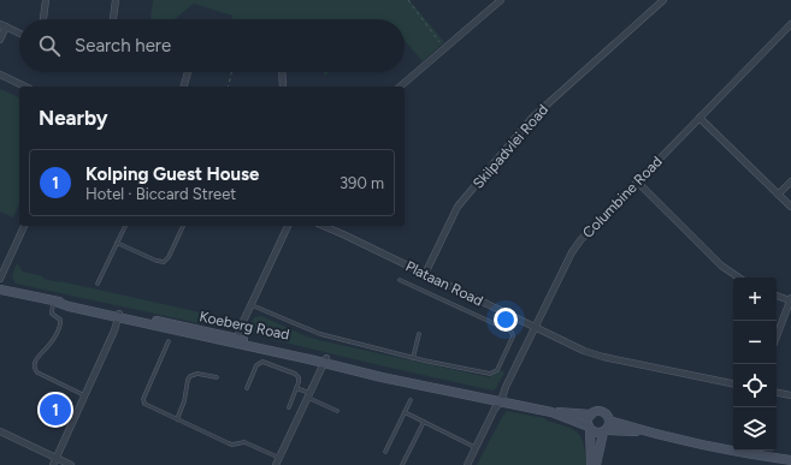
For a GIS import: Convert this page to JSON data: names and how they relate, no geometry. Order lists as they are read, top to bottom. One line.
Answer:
{"streets":{"main road":["Koeberg Road"],"street":["Skilpadvlei Road","Columbine Road","Plataan Road"]},"crossings":[["Skilpadvlei Road","Plataan Road"],["Columbine Road","Plataan Road"],["Columbine Road","Koeberg Road"]],"page":{"search":"Search here","heading":"Nearby","list":[{"mark":"1","name":"Kolping Guest House","note":"Hotel · Biccard Street","value":"390 m"}],"map_buttons":["+","−"],"pins":"1"}}
